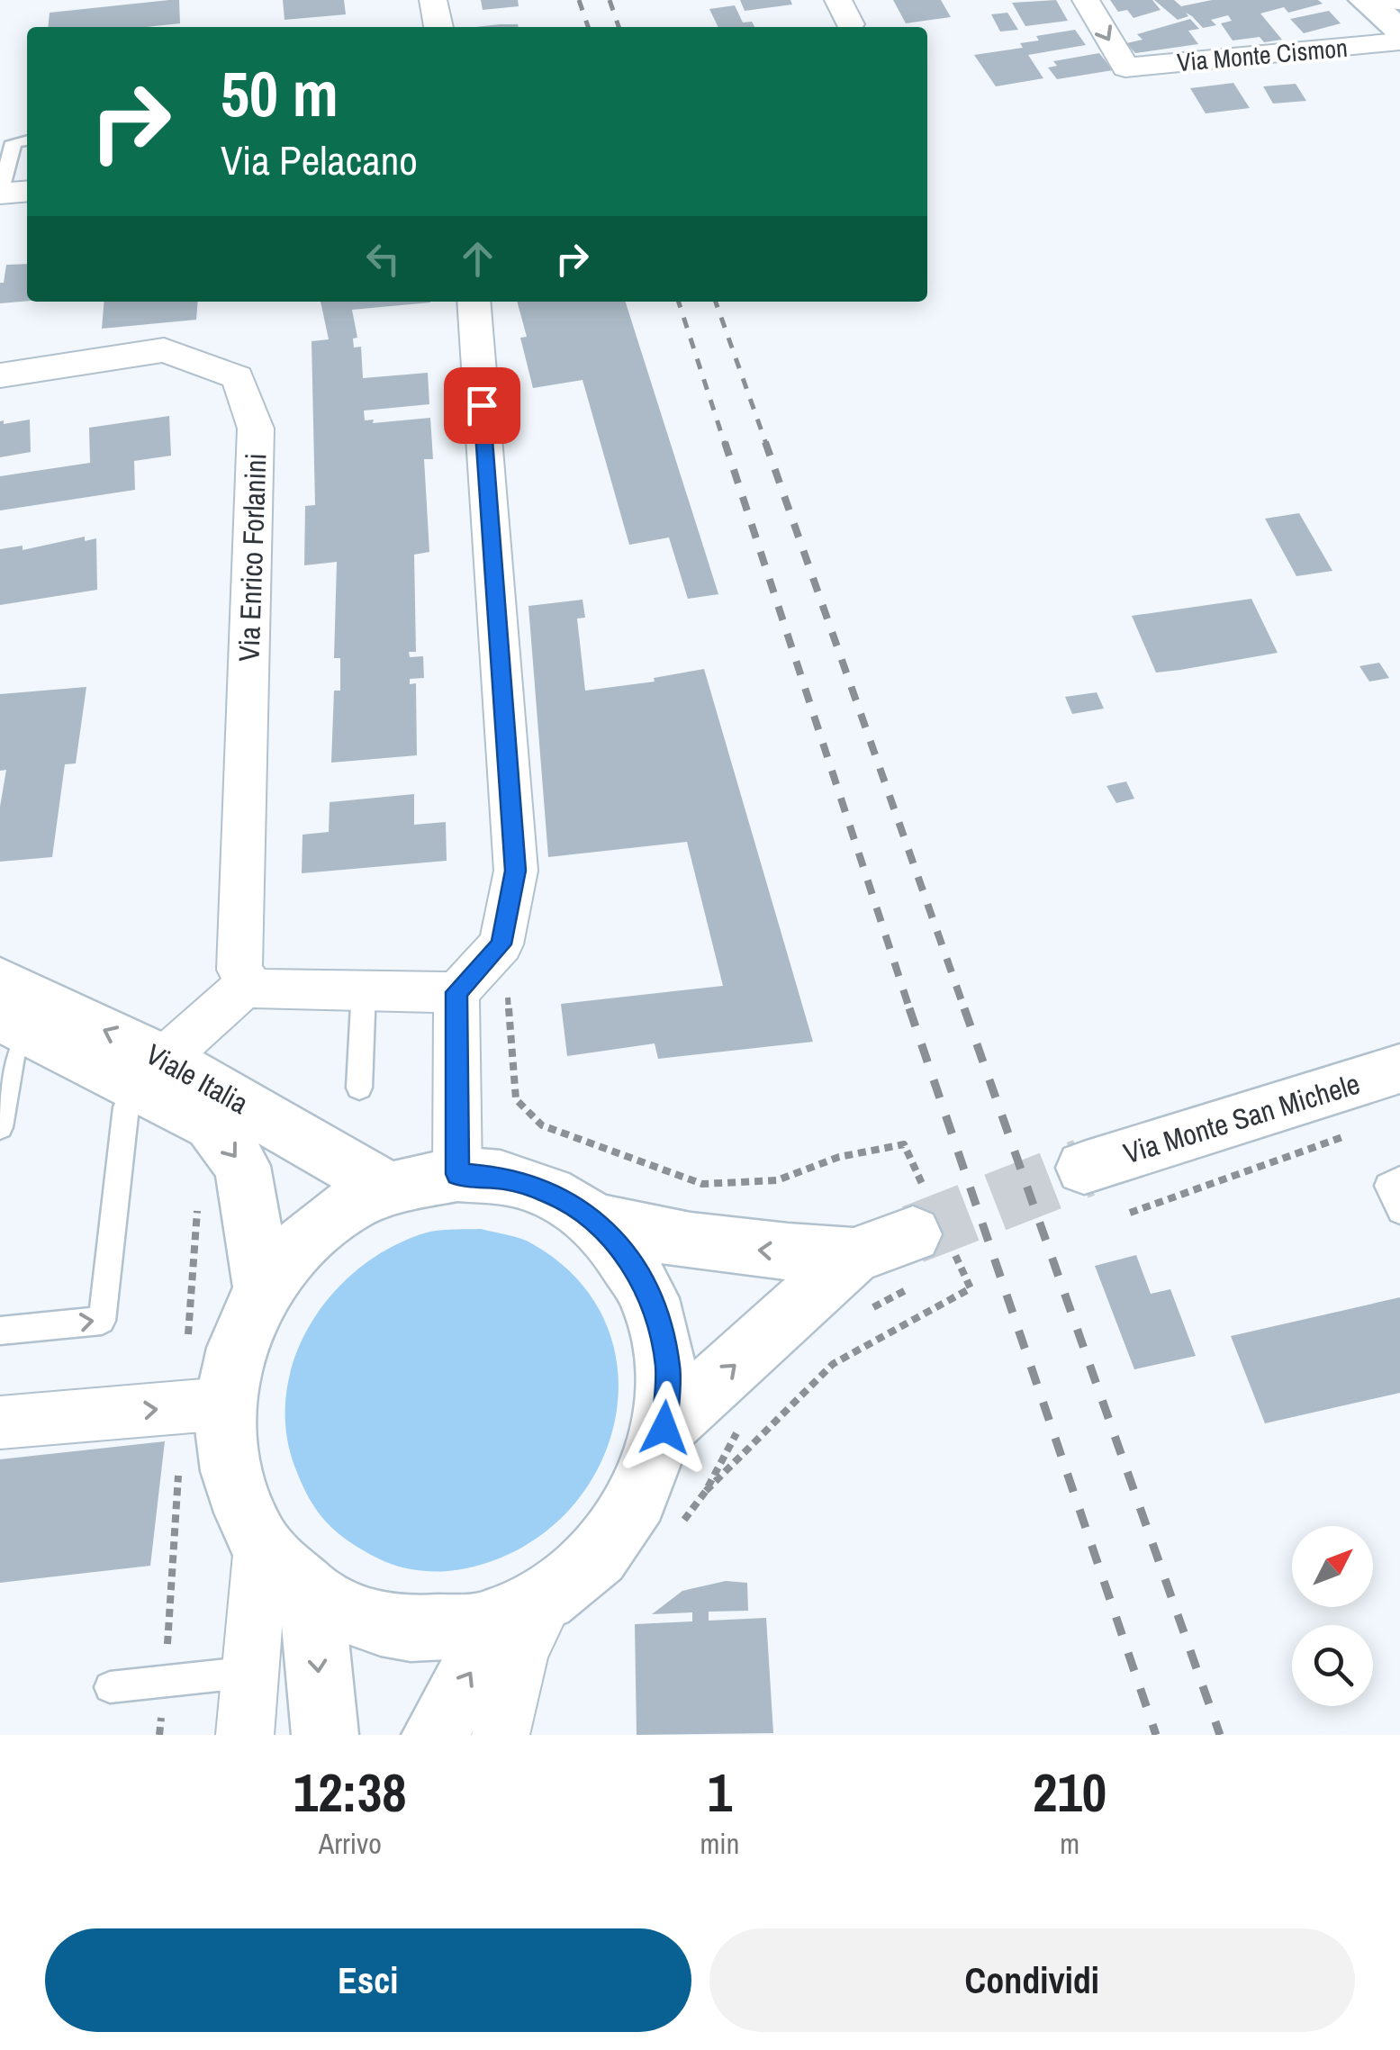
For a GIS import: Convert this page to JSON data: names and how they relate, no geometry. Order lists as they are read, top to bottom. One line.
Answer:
{"streets":{"main road":["Viale Italia","Via Monte San Michele"],"street":["Via Monte Cismon","Via Enrico Forlanini"]},"one_way":["Via Monte Cismon"],"north":"top right","page":{"turn":["50 m","Via Pelacano"],"eta":["12:38","Arrivo","1","min","210","m"],"buttons":["Esci","Condividi"]}}
